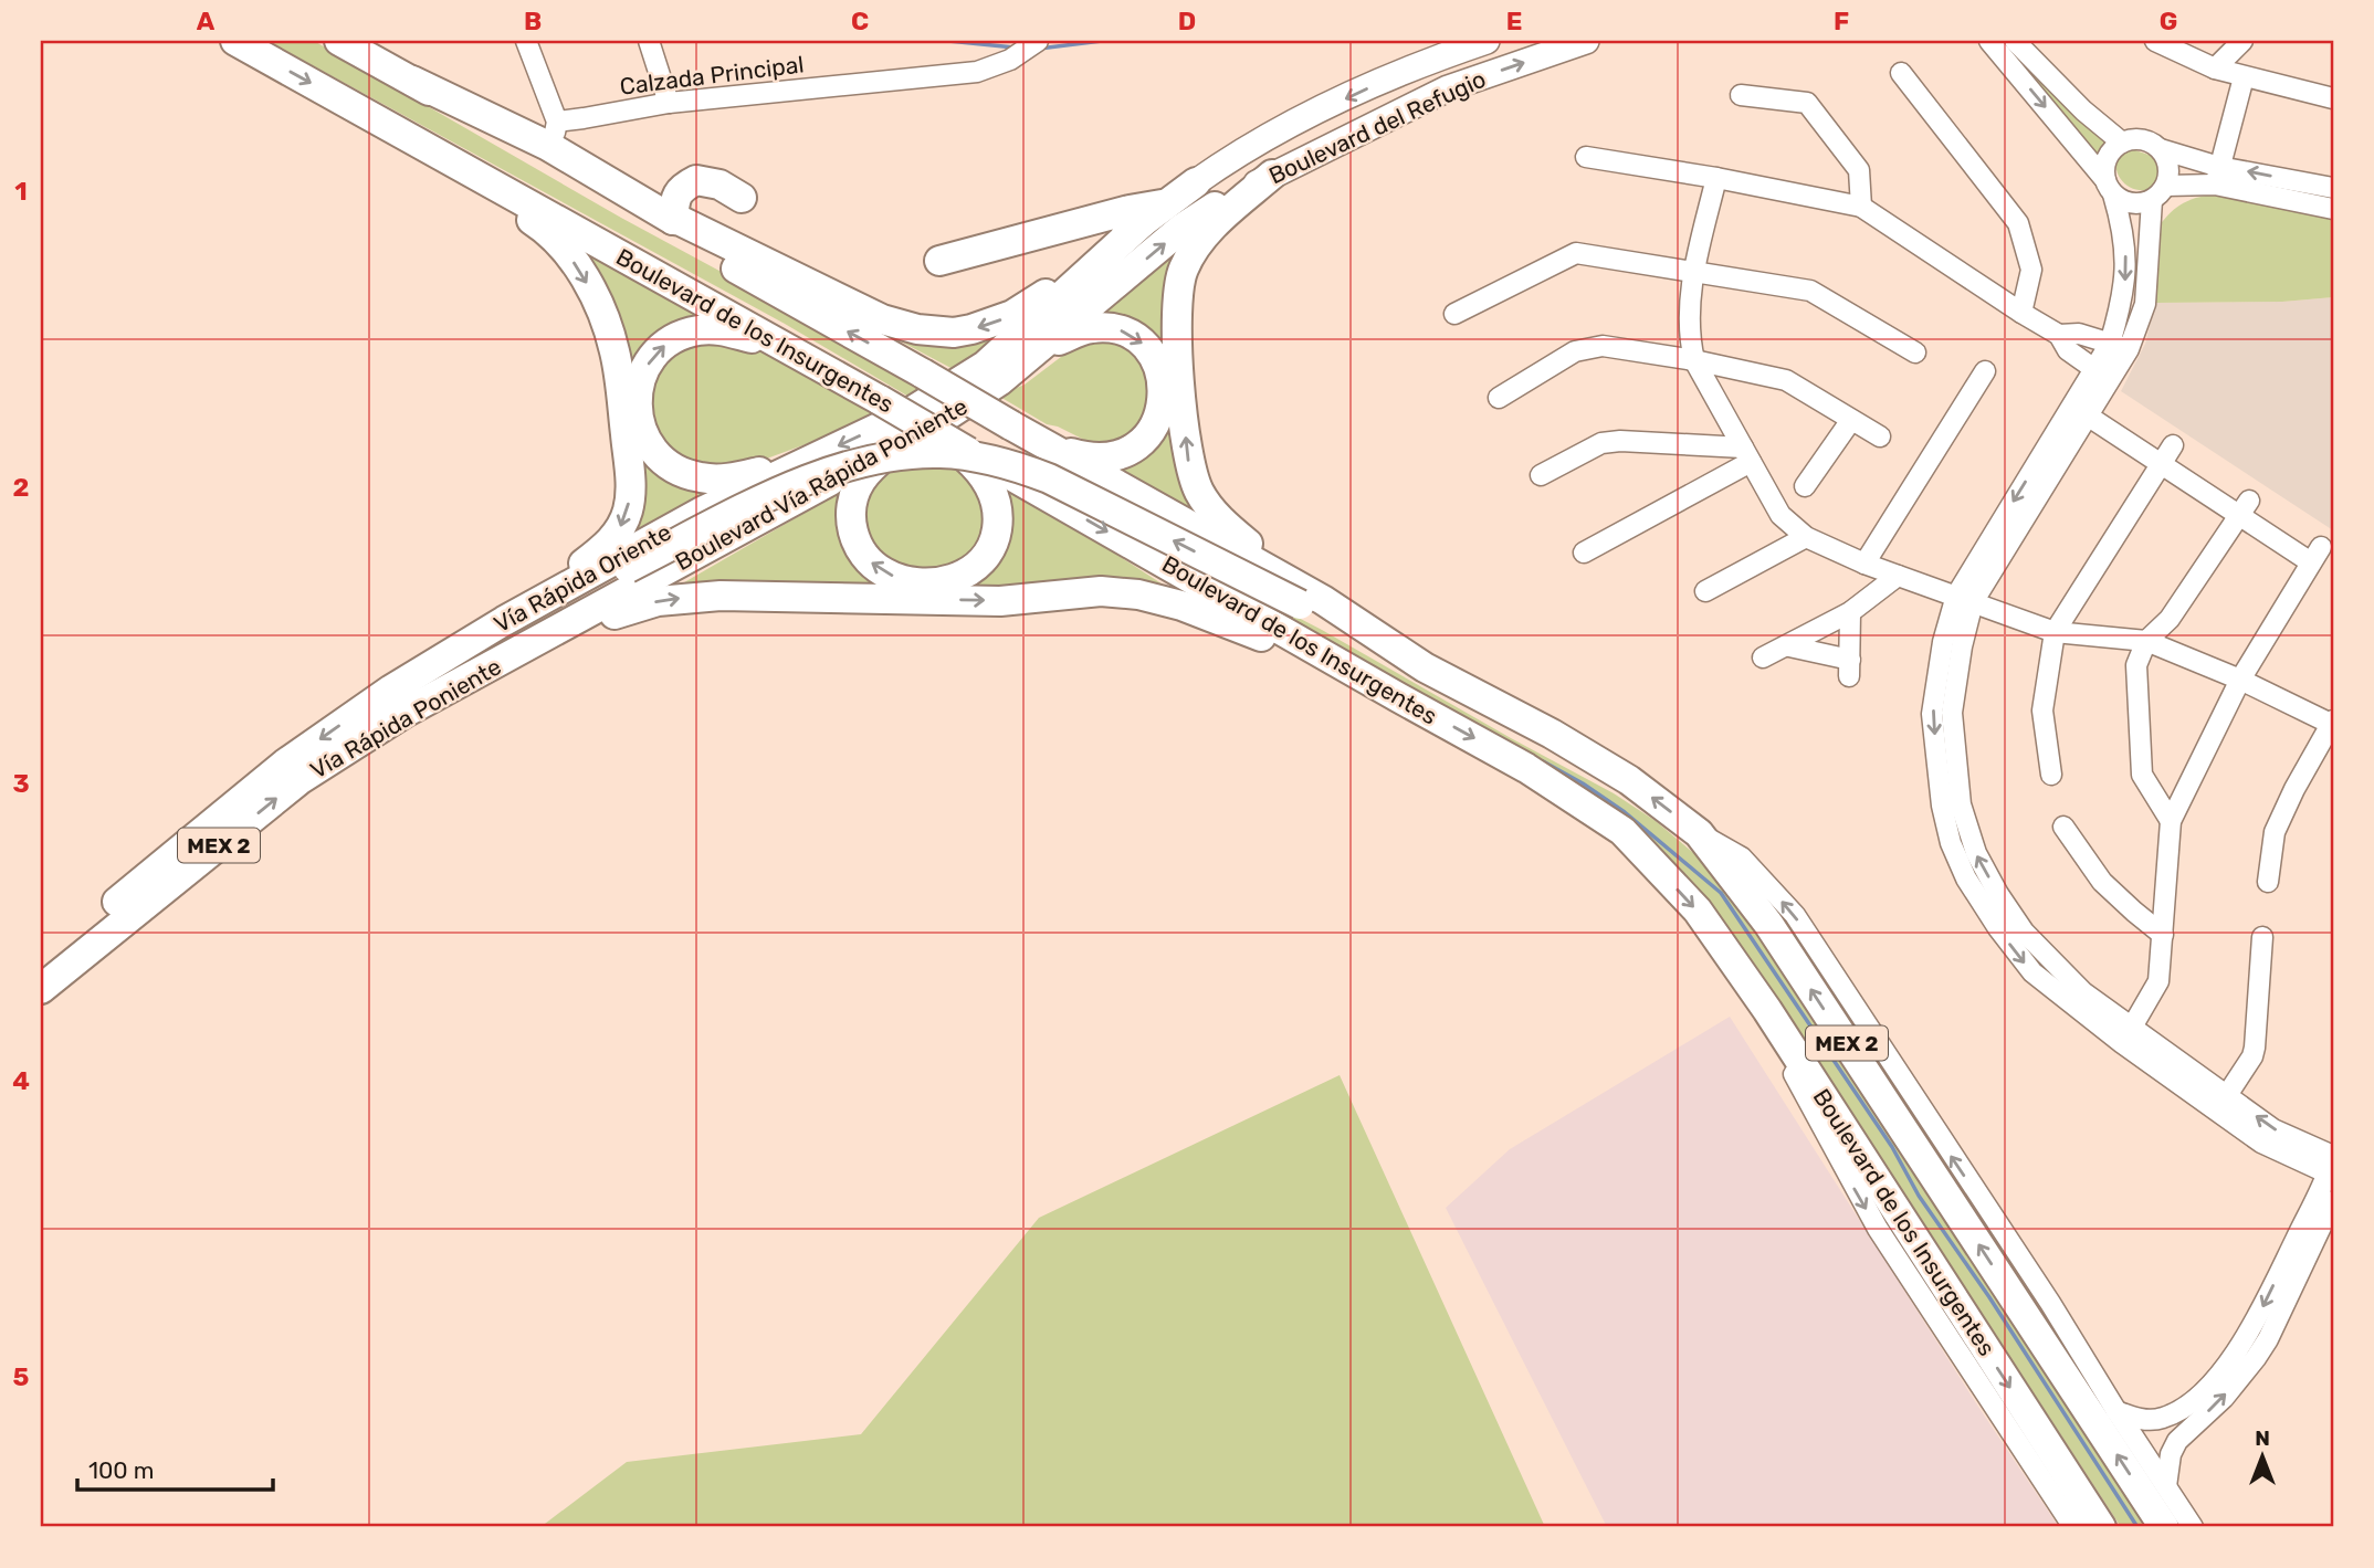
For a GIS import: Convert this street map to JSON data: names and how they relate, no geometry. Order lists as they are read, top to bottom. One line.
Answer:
{"streets":{"highway":["Boulevard de los Insurgentes","Boulevard Vía Rápida Poniente","Vía Rápida Oriente","Vía Rápida Poniente","MEX 2"],"main road":["Boulevard del Refugio"],"street":["Calzada Principal"]},"crossings":[["Boulevard del Refugio","Boulevard Vía Rápida Poniente"],["Boulevard Vía Rápida Poniente","Vía Rápida Poniente"]],"one_way":["Vía Rápida Oriente","Vía Rápida Poniente"],"scale_bar":"100 m","north":"top","grid":{"columns":["A","B","C","D","E","F","G"],"rows":["1","2","3","4","5"]}}
